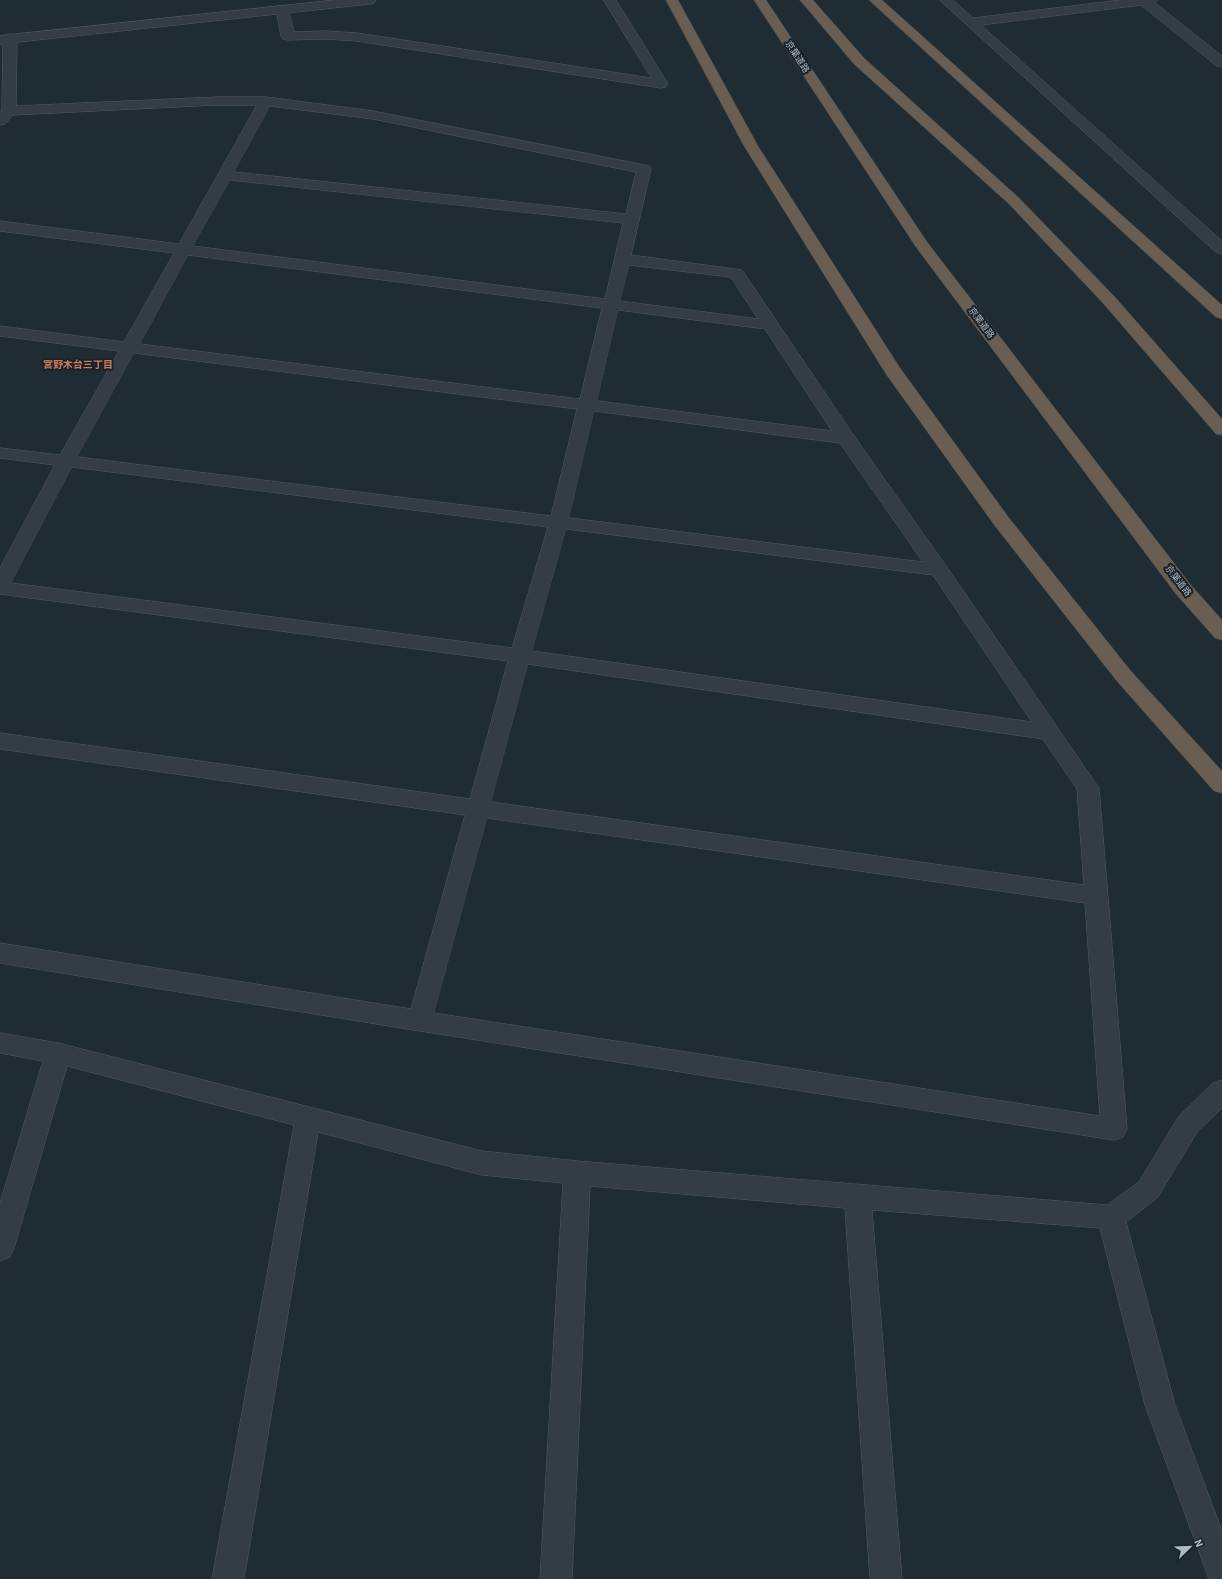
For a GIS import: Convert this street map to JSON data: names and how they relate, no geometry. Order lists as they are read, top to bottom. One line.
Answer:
{"streets":{"highway":["京葉道路"]},"districts":["宮野木台三丁目"],"north":"top right"}
